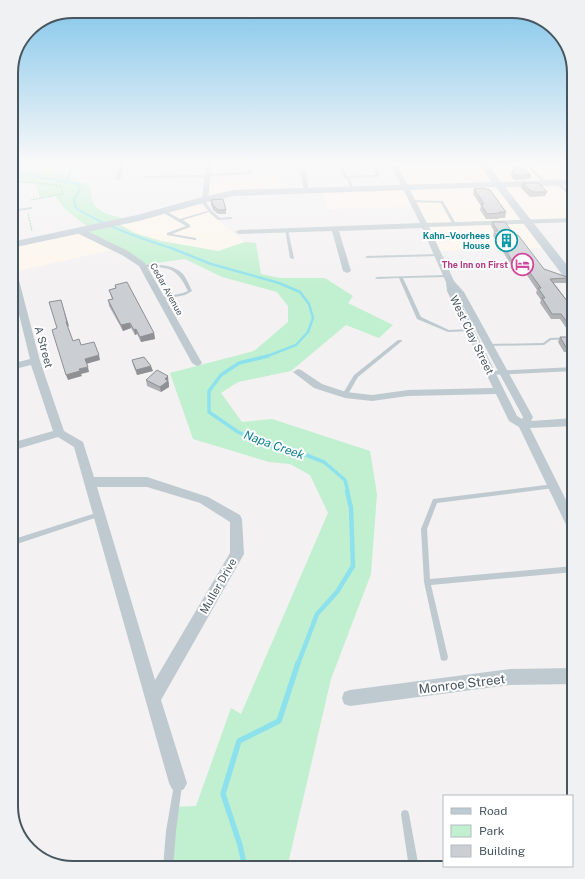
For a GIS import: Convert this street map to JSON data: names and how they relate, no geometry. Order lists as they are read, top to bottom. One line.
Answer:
{"streets":{"street":["Cedar Avenue","West Clay Street","A Street","Muller Drive","Monroe Street"]},"water":["Napa Creek"],"places":{"building":["Kahn–Voorhees House"],"hotel":["The Inn on First"]},"legend":["Road","Park","Building"]}
